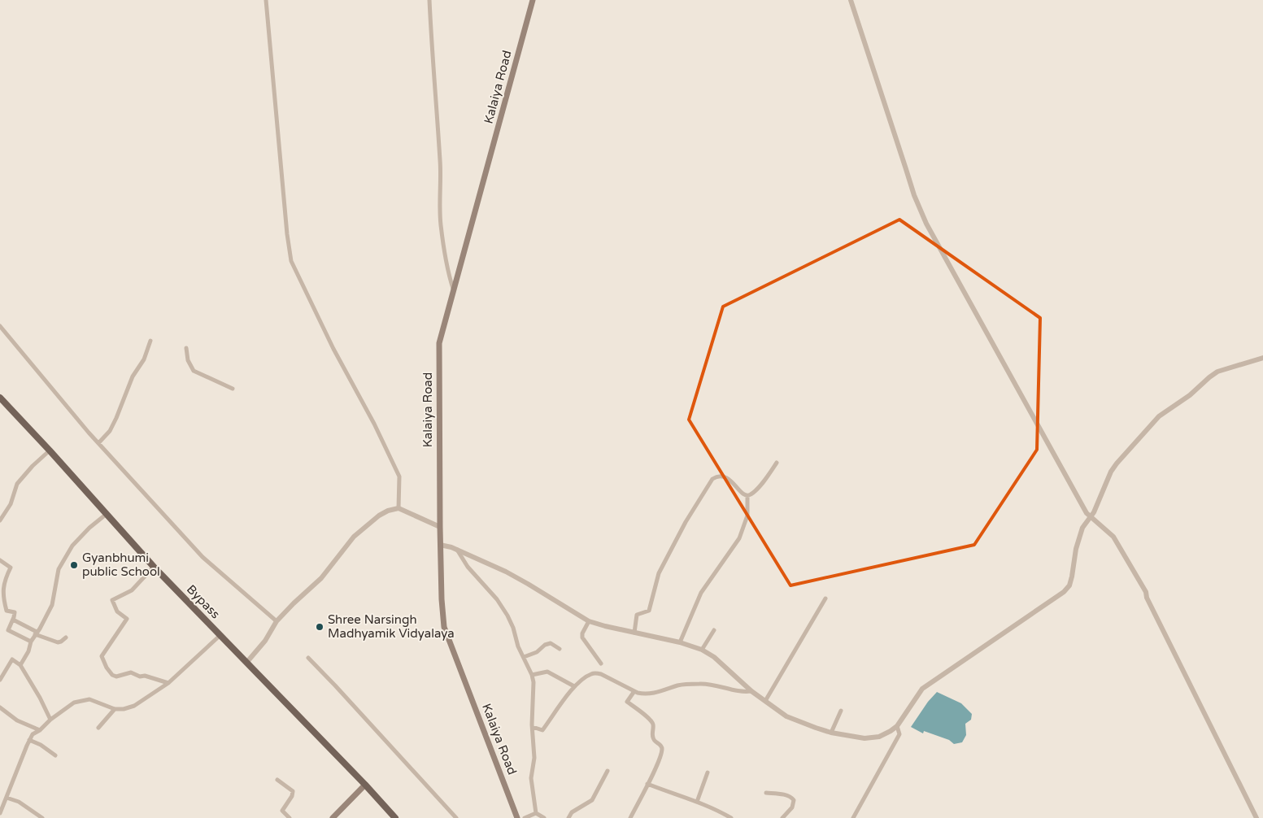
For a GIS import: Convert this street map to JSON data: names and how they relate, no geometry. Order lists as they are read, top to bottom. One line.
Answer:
{"streets":{"main road":["Kalaiya Road","Bypass"]},"places":["Gyanbhumi public School","Shree Narsingh Madhyamik Vidyalaya"]}
